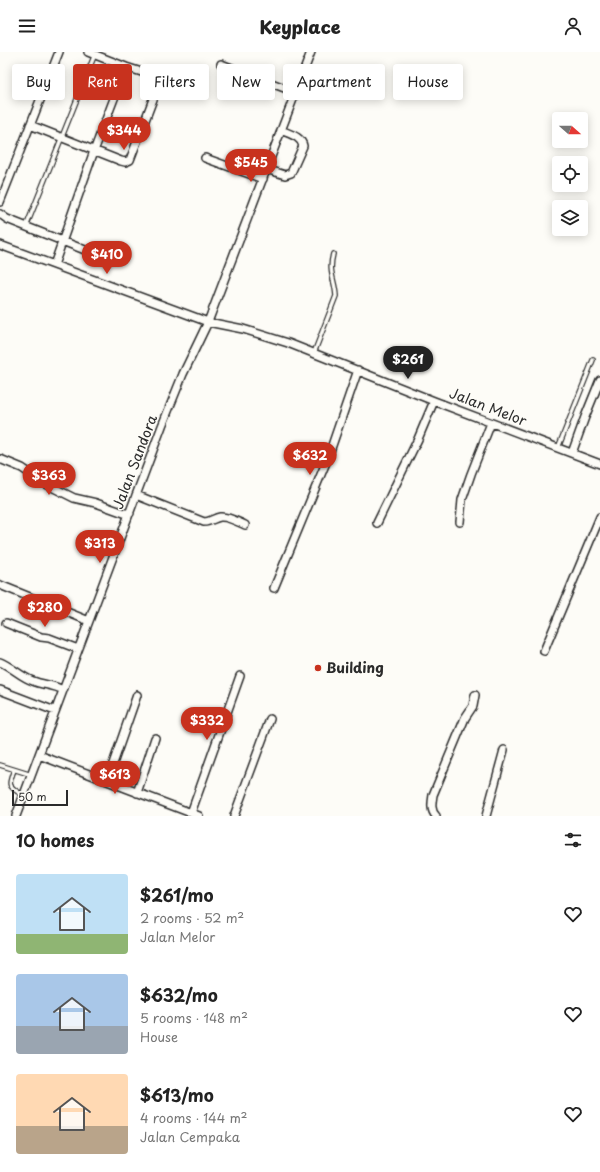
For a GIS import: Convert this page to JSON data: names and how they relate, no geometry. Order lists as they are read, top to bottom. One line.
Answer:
{"streets":{"street":["Jalan Melor","Jalan Sandora"]},"crossings":[["Jalan Melor","Jalan Sandora"]],"places":["Building"],"scale_bar":"50 m","north":"right","page":{"header":"Keyplace","chip":["Buy","Rent","Filters","New","Apartment","House"],"price":["$344","$545","$410","$261","$632","$363","$313","$280","$332","$613"],"scale":"50 m","heading":"10 homes","list":[{"name":"$261/mo","note":"2 rooms · 52 m² · Jalan Melor"},{"name":"$632/mo","note":"5 rooms · 148 m² · House"},{"name":"$613/mo","note":"4 rooms · 144 m² · Jalan Cempaka"}]}}
